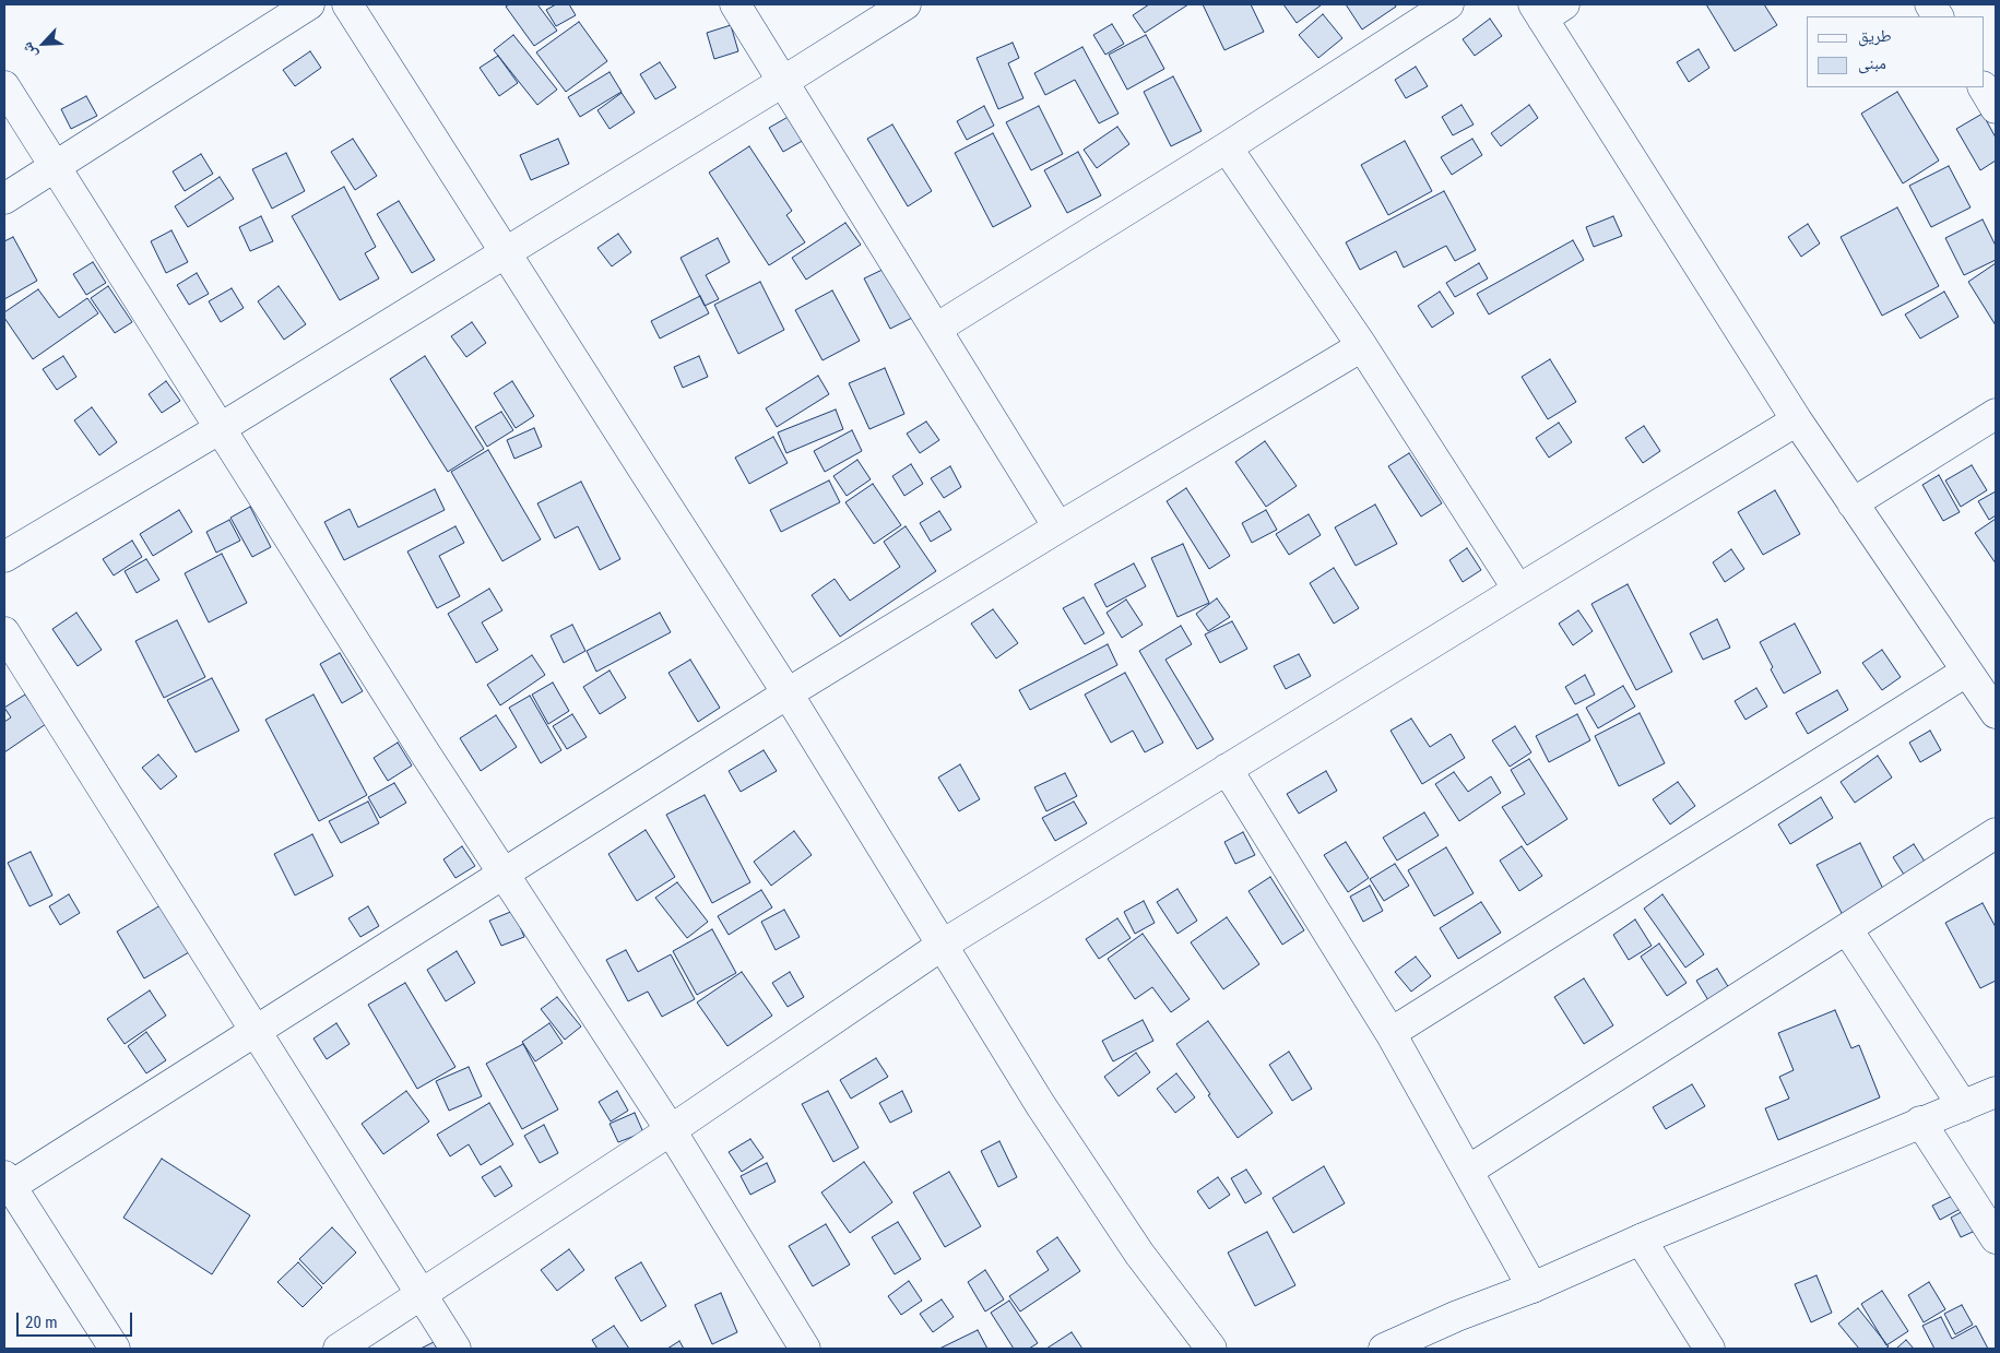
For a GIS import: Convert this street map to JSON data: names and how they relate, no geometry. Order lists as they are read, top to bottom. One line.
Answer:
{"legend":["طريق","مبنى"],"scale_bar":"20 m","north":"bottom left"}
